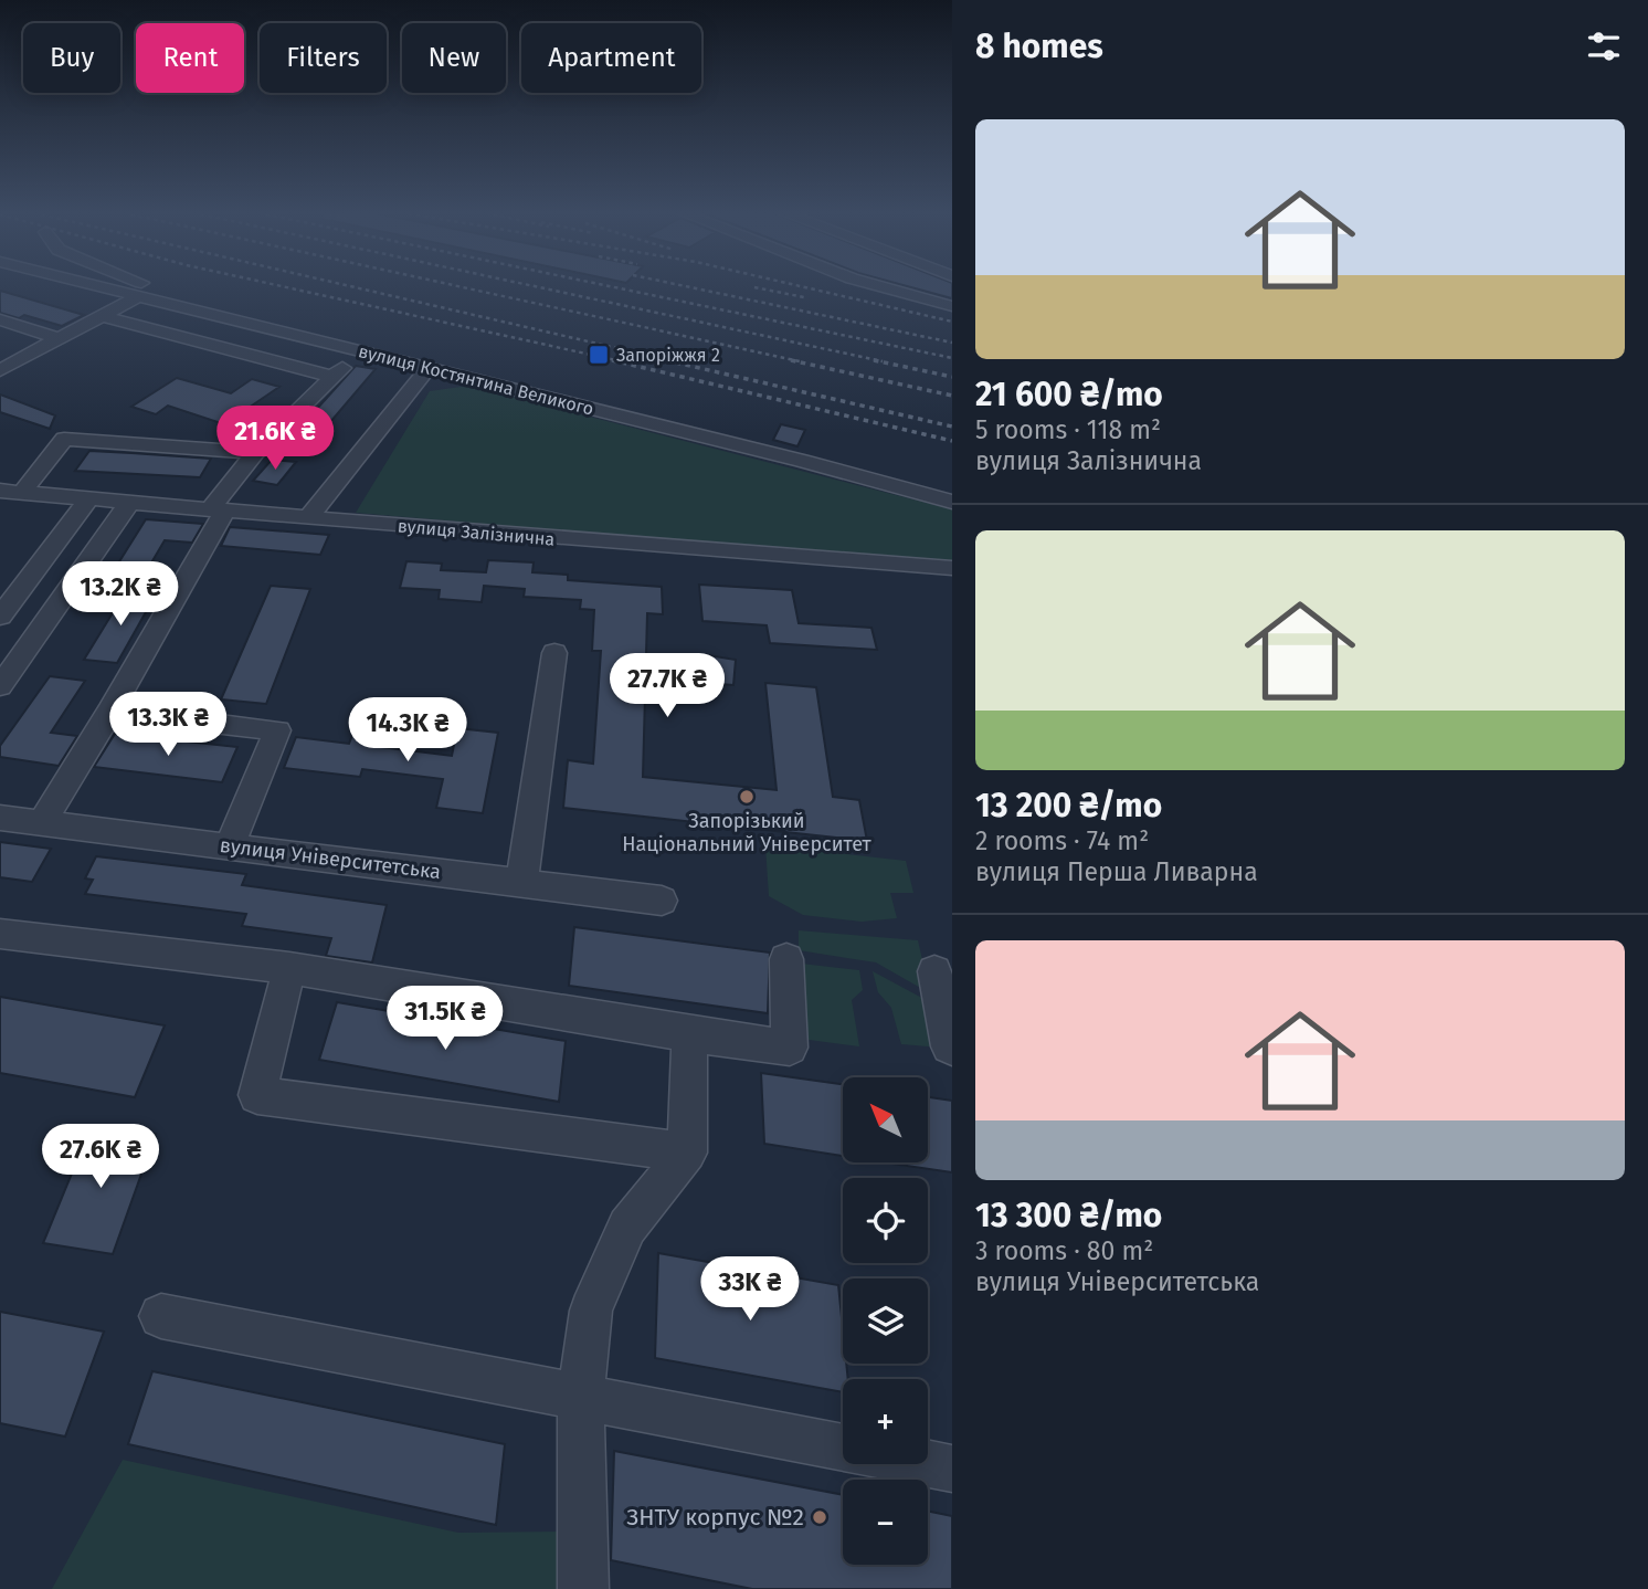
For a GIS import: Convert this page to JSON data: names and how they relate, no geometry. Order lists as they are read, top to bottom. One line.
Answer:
{"streets":{"street":["вулиця Костянтина Великого","вулиця Залізнична","вулиця Університетська"]},"places":{"transit":["Запоріжжя 2"],"other":["Запорізький Національний Університет","ЗНТУ корпус №2"]},"north":"top left","page":{"heading":"8 homes","chip":["Buy","Rent","Filters","New","Apartment"],"list":[{"name":"21 600 ₴/mo","note":"5 rooms · 118 m² · вулиця Залізнична"},{"name":"13 200 ₴/mo","note":"2 rooms · 74 m² · вулиця Перша Ливарна"},{"name":"13 300 ₴/mo","note":"3 rooms · 80 m² · вулиця Університетська"}],"price":["21.6K ₴","13.2K ₴","27.7K ₴","13.3K ₴","14.3K ₴","31.5K ₴","27.6K ₴","33K ₴"],"map_buttons":["+","−"]}}
